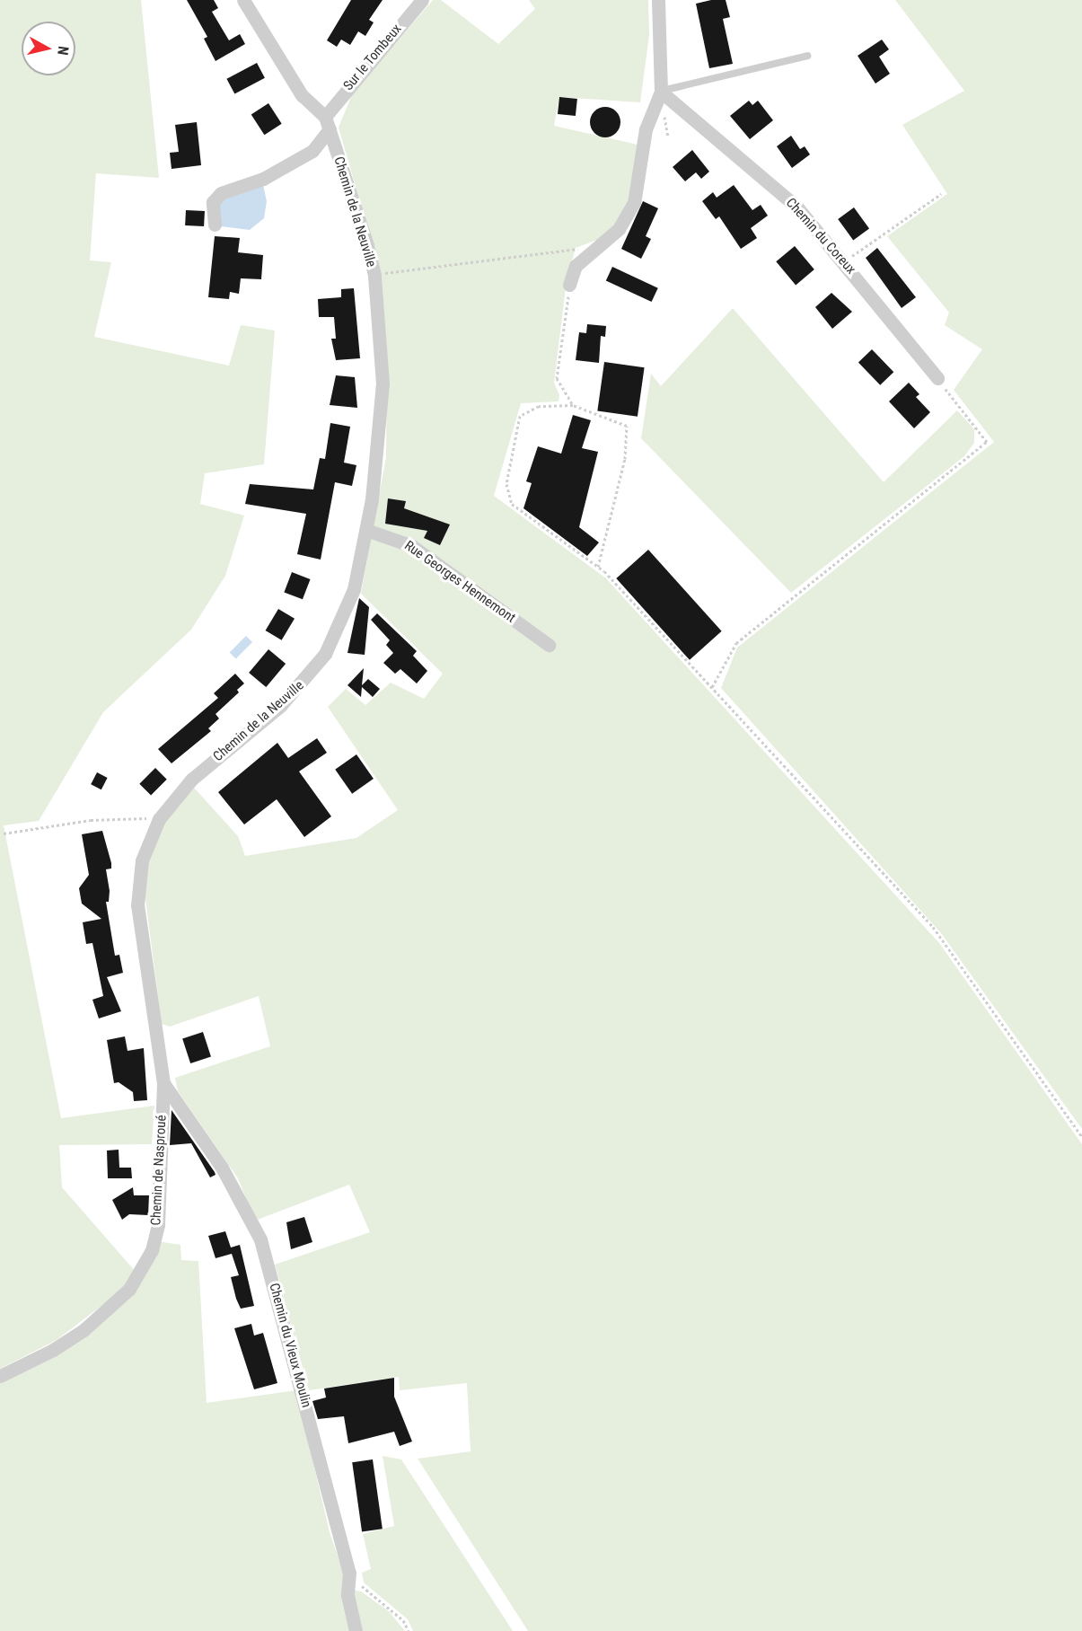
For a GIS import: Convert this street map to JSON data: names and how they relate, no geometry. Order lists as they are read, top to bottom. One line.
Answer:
{"streets":{"street":["Sur le Tombeux","Chemin de la Neuville","Chemin du Coreux","Rue Georges Hennemont","Chemin de Nasproué","Chemin du Vieux Moulin"]},"crossings":[["Sur le Tombeux","Chemin de la Neuville"],["Chemin de la Neuville","Rue Georges Hennemont"],["Chemin de la Neuville","Chemin de Nasproué"],["Chemin de la Neuville","Chemin du Vieux Moulin"],["Chemin de Nasproué","Chemin du Vieux Moulin"]],"north":"right"}
